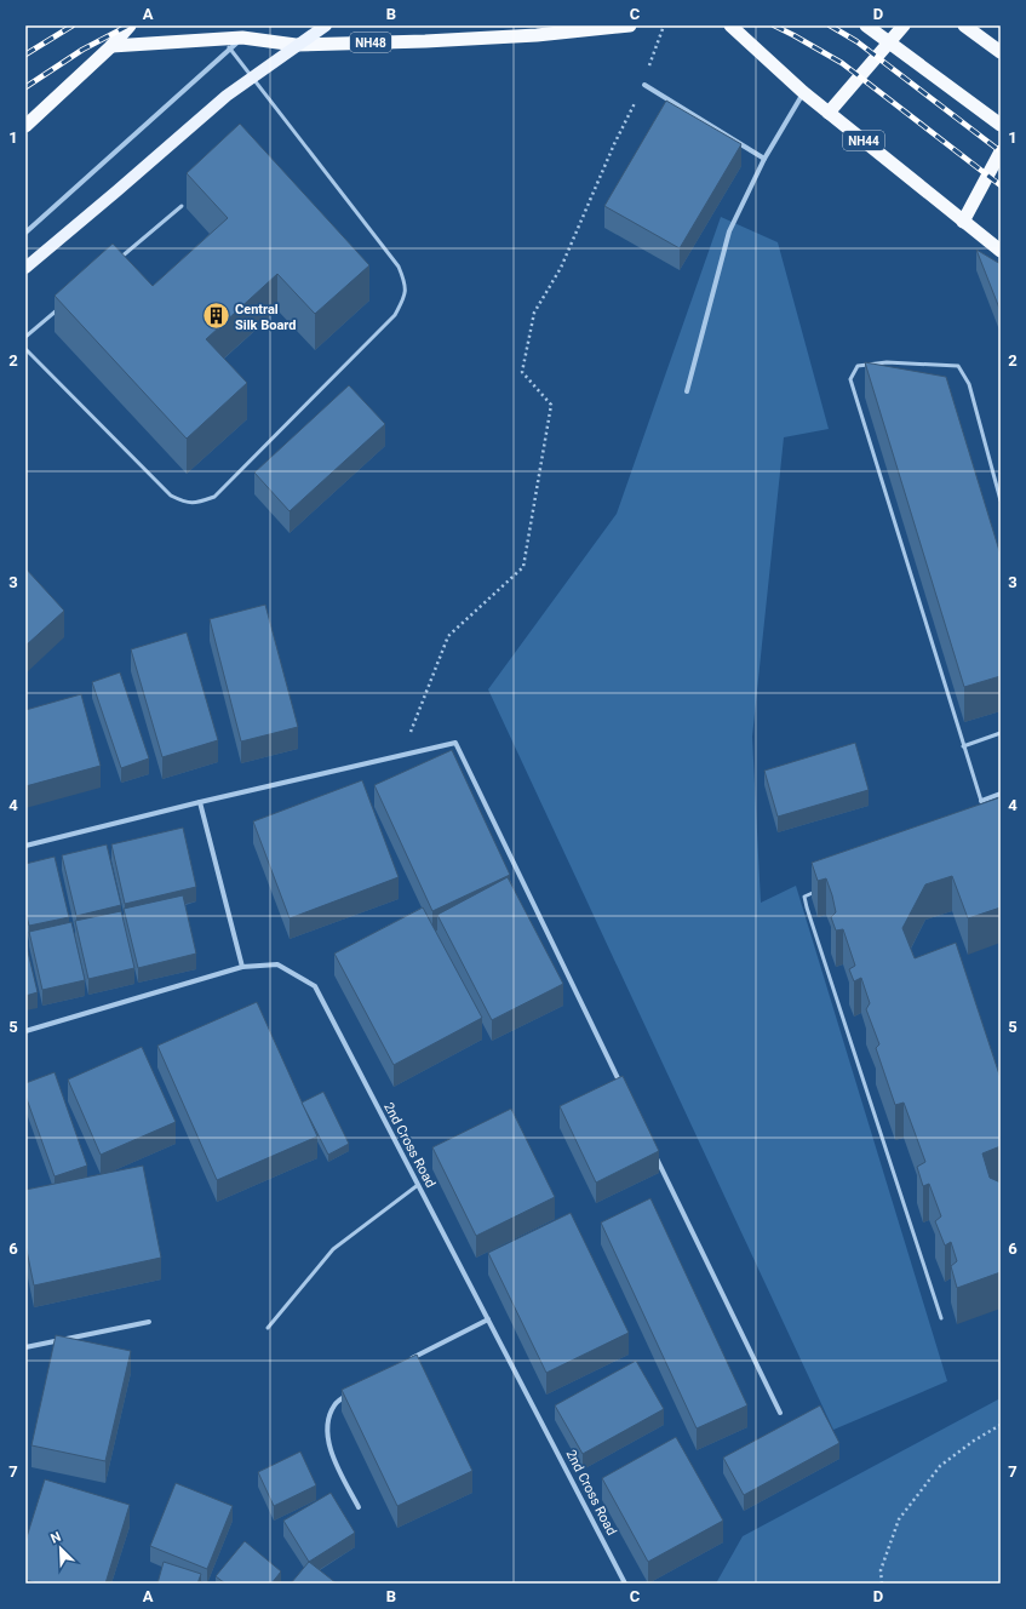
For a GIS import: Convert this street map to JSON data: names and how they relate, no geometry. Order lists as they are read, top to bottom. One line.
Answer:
{"streets":{"highway":["NH48","NH44"],"street":["2nd Cross Road"]},"places":{"building":["Central Silk Board"]},"north":"top left","grid":{"columns":["A","B","C","D"],"rows":["1","2","3","4","5","6","7"]}}
